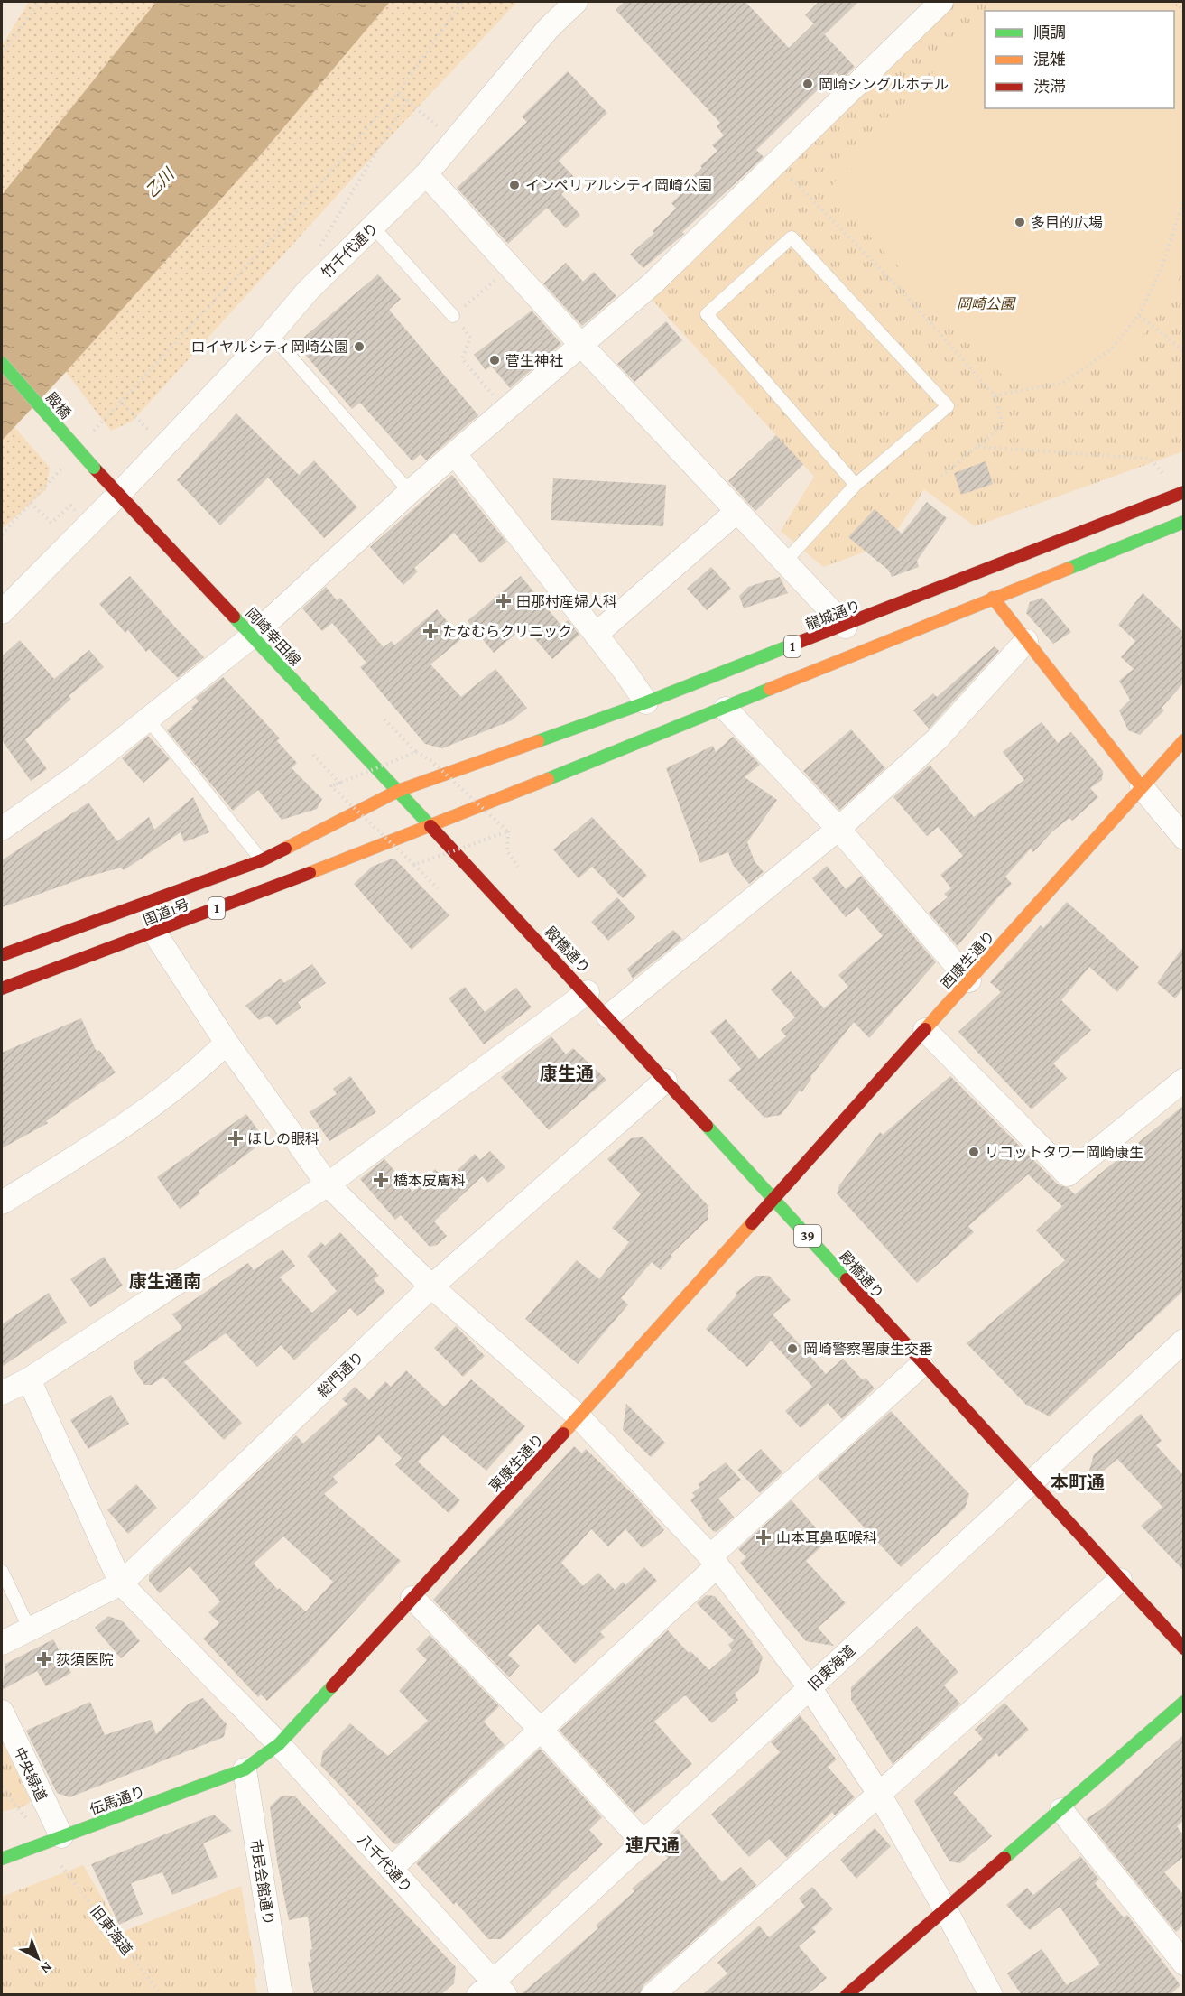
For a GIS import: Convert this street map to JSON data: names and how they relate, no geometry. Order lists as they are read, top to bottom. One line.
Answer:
{"streets":{"main road":["殿橋","龍城通り","岡崎幸田線","1","国道1号","殿橋通り","西康生通り","39","東康生通り","伝馬通り"],"street":["竹千代通り","総門通り","旧東海道","中央緑道","八千代通り","市民会館通り"]},"crossings":[["竹千代通り","岡崎幸田線"],["殿橋","岡崎幸田線"],["龍城通り","岡崎幸田線"],["龍城通り","国道1号"],["岡崎幸田線","1"],["岡崎幸田線","国道1号"],["岡崎幸田線","殿橋通り"],["1","国道1号"],["1","殿橋通り"],["国道1号","殿橋通り"],["殿橋通り","西康生通り"],["殿橋通り","総門通り"],["殿橋通り","東康生通り"],["殿橋通り","旧東海道"],["西康生通り","東康生通り"],["総門通り","八千代通り"],["東康生通り","伝馬通り"],["東康生通り","八千代通り"],["旧東海道","八千代通り"],["中央緑道","伝馬通り"],["伝馬通り","八千代通り"],["伝馬通り","市民会館通り"]],"districts":["康生通","康生通南","本町通","連尺通"],"water":["乙川"],"parks":["岡崎公園"],"places":{"other":["岡崎シングルホテル","インペリアルシティ岡崎公園","多目的広場","ロイヤルシティ岡崎公園","菅生神社","リコットタワー岡崎康生","岡崎警察署康生交番"],"health":["田那村産婦人科","たなむらクリニック","ほしの眼科","橋本皮膚科","山本耳鼻咽喉科","荻須医院"]},"legend":["順調","混雑","渋滞"],"north":"bottom right"}
